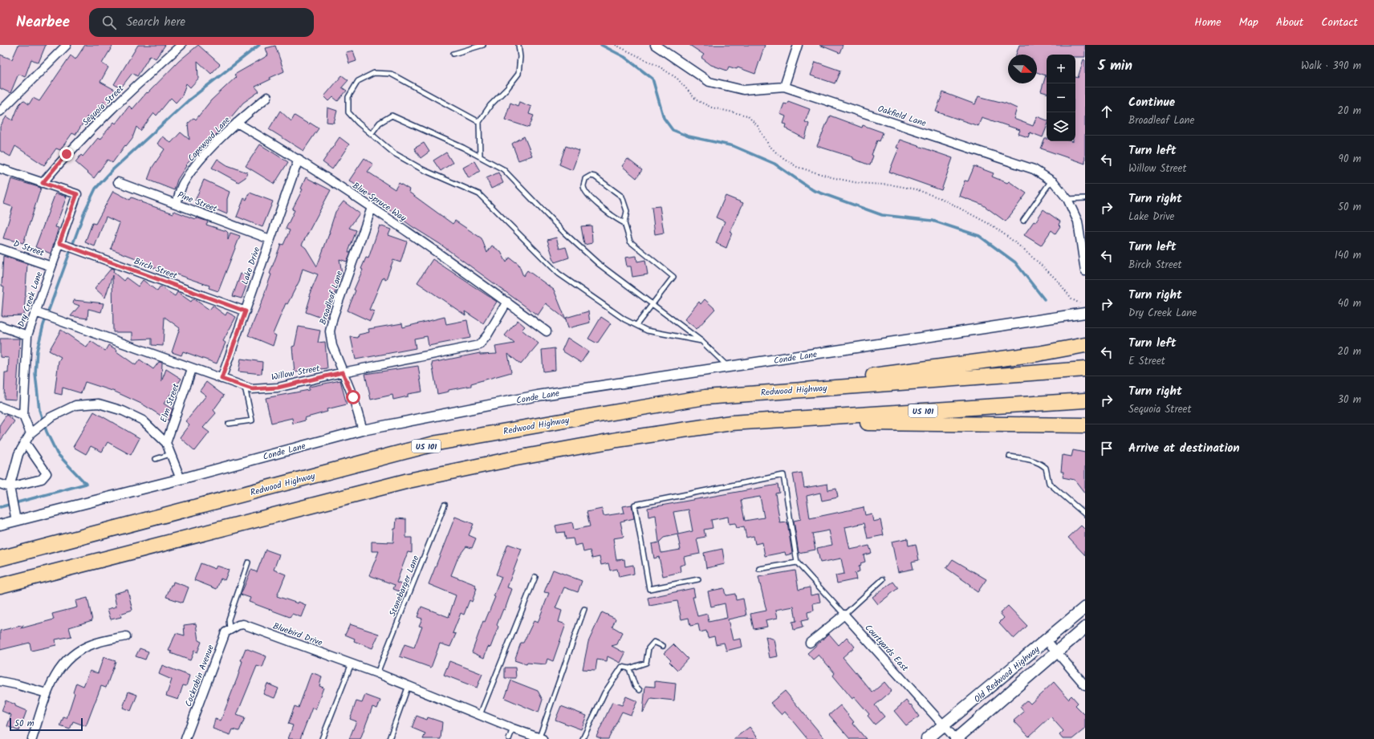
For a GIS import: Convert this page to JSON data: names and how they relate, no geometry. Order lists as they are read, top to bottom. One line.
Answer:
{"streets":{"highway":["Redwood Highway","US 101"],"main road":["Old Redwood Highway"],"street":["Sequoia Street","Oakfield Lane","Capewood Lane","Pine Street","Blue Spruce Way","D Street","Lake Drive","Birch Street","Broadleaf Lane","Dry Creek Lane","Conde Lane","Willow Street","Elm Street","Bluebird Drive","Courtyards East","Cockrobin Avenue"],"lane":["Stonebarger Lane"]},"crossings":[["Sequoia Street","Dry Creek Lane"],["Capewood Lane","Pine Street"],["Capewood Lane","Blue Spruce Way"],["Pine Street","Lake Drive"],["Blue Spruce Way","Lake Drive"],["Blue Spruce Way","Broadleaf Lane"],["Blue Spruce Way","Willow Street"],["D Street","Dry Creek Lane"],["Lake Drive","Birch Street"],["Lake Drive","Willow Street"],["Birch Street","Dry Creek Lane"],["Broadleaf Lane","Conde Lane"],["Broadleaf Lane","Willow Street"],["Dry Creek Lane","Willow Street"],["Willow Street","Elm Street"],["Stonebarger Lane","Bluebird Drive"],["Bluebird Drive","Cockrobin Avenue"],["Courtyards East","Old Redwood Highway"]],"scale_bar":"50 m","north":"right","page":{"header":"Nearbee","search":"Search here","nav":["Home","Map","About","Contact"],"heading":["5 min","Walk · 390 m"],"map_buttons":["+","−"],"list":[["Continue","Broadleaf Lane","20 m"],["Turn left","Willow Street","90 m"],["Turn right","Lake Drive","50 m"],["Turn left","Birch Street","140 m"],["Turn right","Dry Creek Lane","40 m"],["Turn left","E Street","20 m"],["Turn right","Sequoia Street","30 m"],"Arrive at destination"],"scale":"50 m"}}
